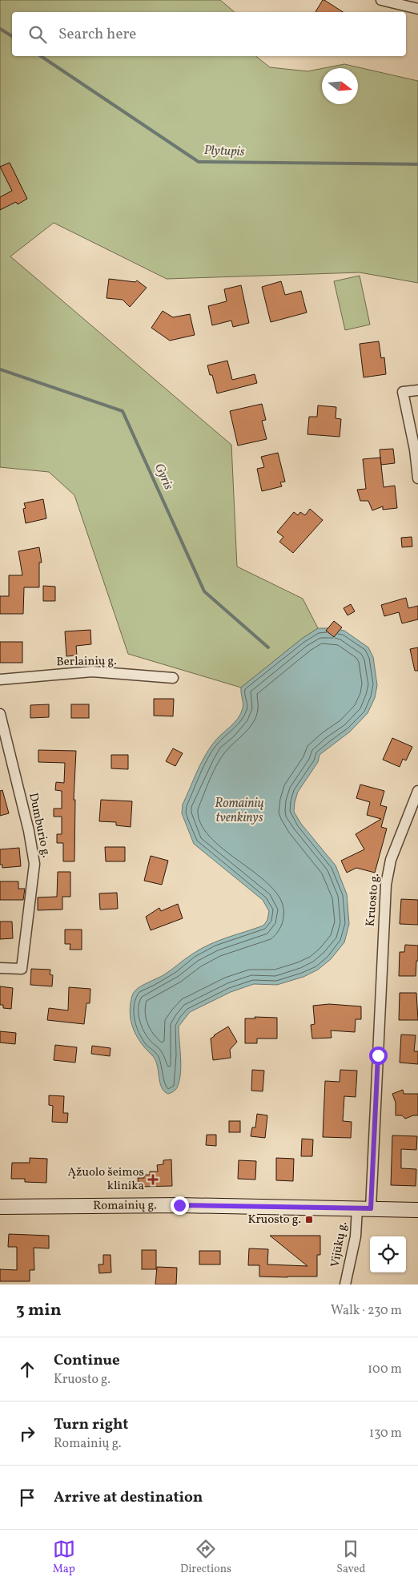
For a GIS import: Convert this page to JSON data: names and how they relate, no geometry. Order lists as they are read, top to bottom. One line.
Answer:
{"streets":{"main road":["Romainių g."],"street":["Berlainių g.","Dumburio g.","Kruosto g.","Vijūkų g."]},"crossings":[["Kruosto g.","Romainių g."],["Kruosto g.","Vijūkų g."],["Romainių g.","Vijūkų g."]],"water":["Plytupis","Gyris","Romainių tvenkinys"],"places":{"health":["Ąžuolo šeimos klinika"],"transit":["Kruosto g."]},"north":"right","page":{"search":"Search here","heading":["3 min","Walk · 230 m"],"list":[["Continue","Kruosto g.","100 m"],["Turn right","Romainių g.","130 m"],"Arrive at destination"],"nav":["Map","Directions","Saved"]}}
